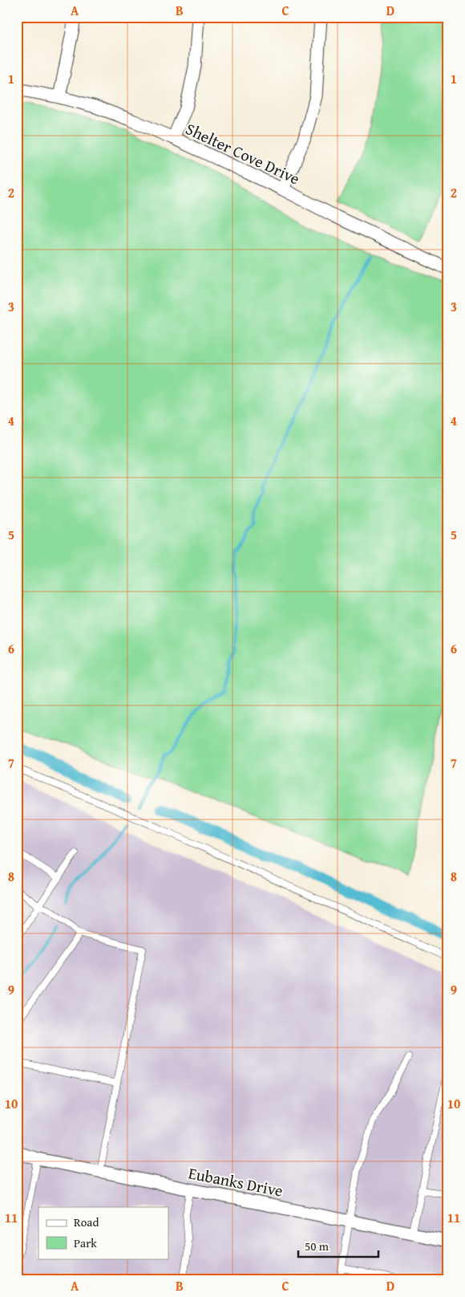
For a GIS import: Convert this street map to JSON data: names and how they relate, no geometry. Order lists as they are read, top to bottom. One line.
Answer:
{"streets":{"street":["Shelter Cove Drive","Eubanks Drive"]},"legend":["Road","Park"],"scale_bar":"50 m","grid":{"columns":["A","B","C","D"],"rows":["1","2","3","4","5","6","7","8","9","10","11"]}}
